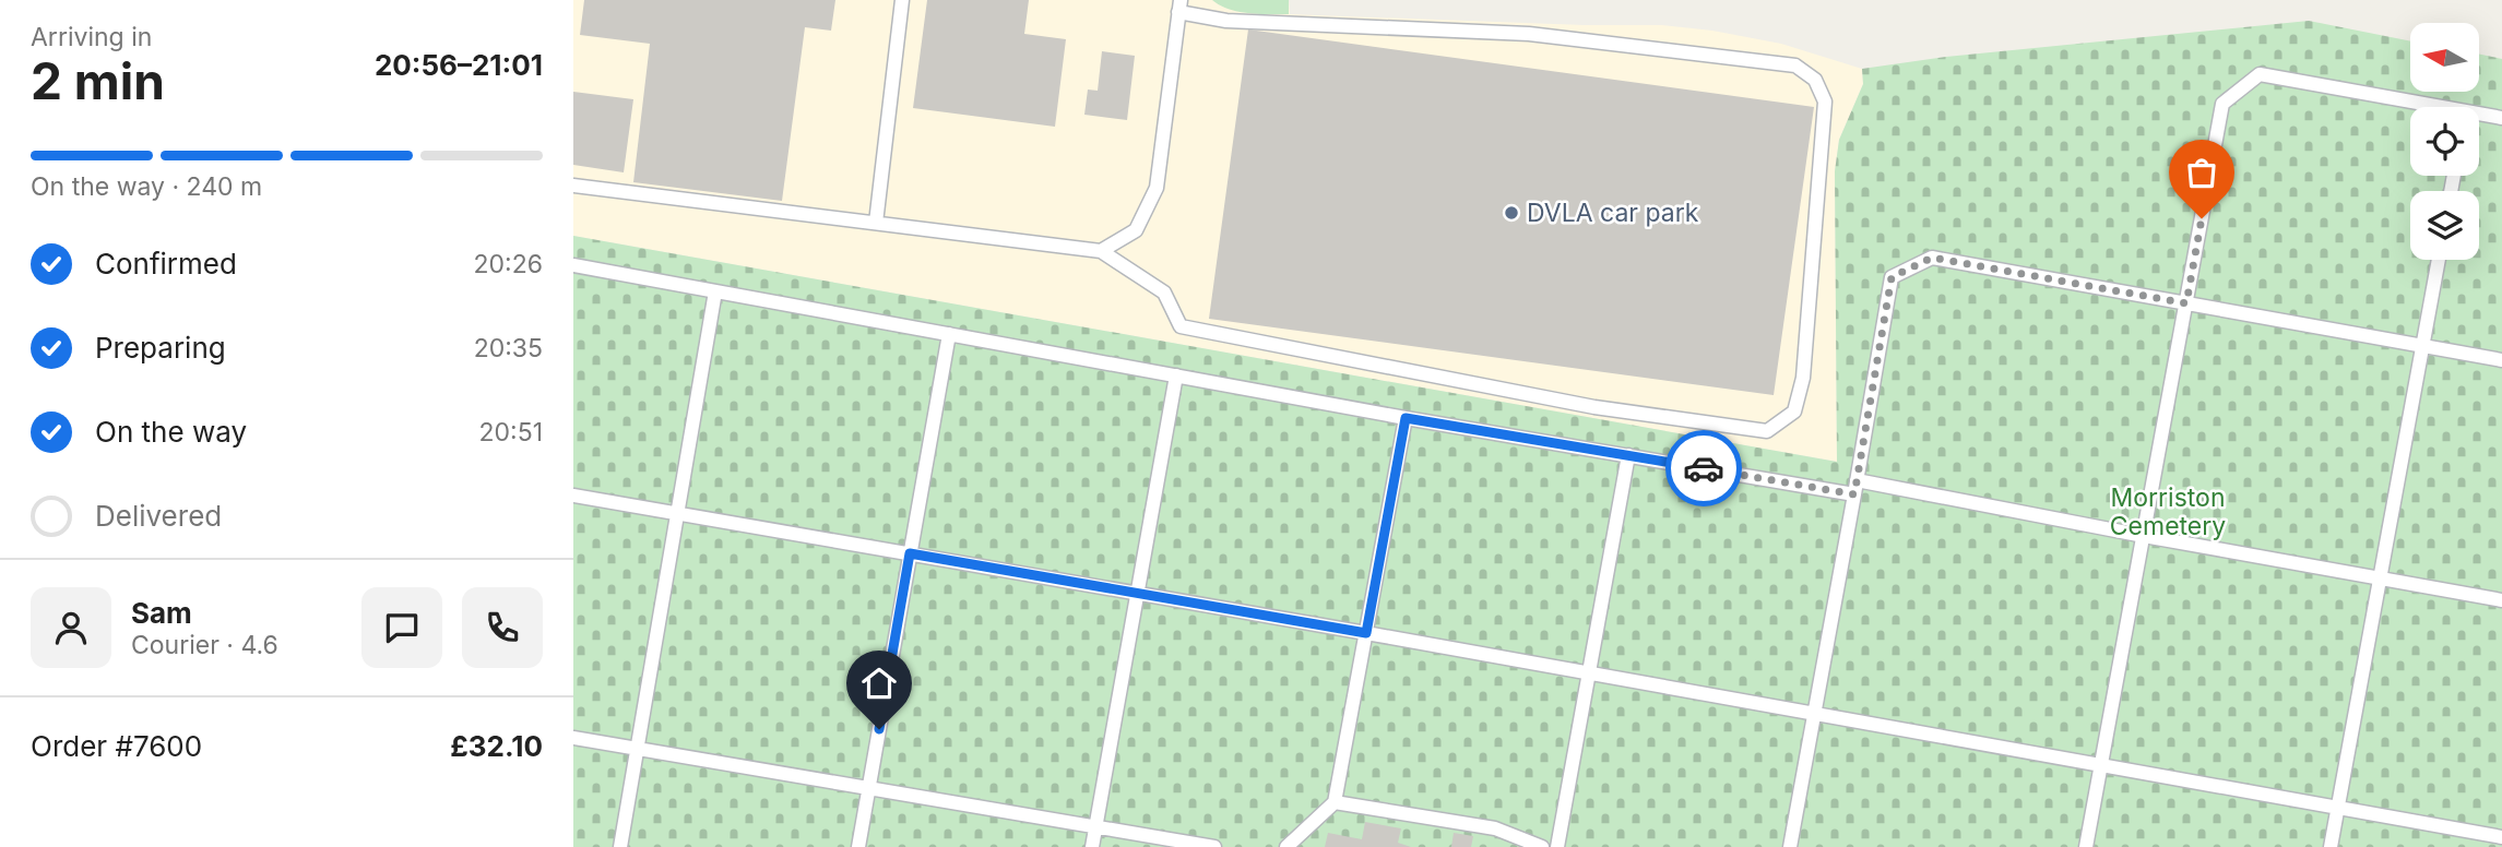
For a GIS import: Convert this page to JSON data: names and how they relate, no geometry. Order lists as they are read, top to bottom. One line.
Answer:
{"parks":["Morriston Cemetery"],"places":["DVLA car park"],"north":"left","page":{"heading":["2 min","Arriving in","20:56–21:01"],"panel":["Sam","Courier · 4.6","Order #7600","£32.10"],"bar":"On the way · 240 m","list":[["Confirmed","20:26"],["Preparing","20:35"],["On the way","20:51"],"Delivered"]}}
